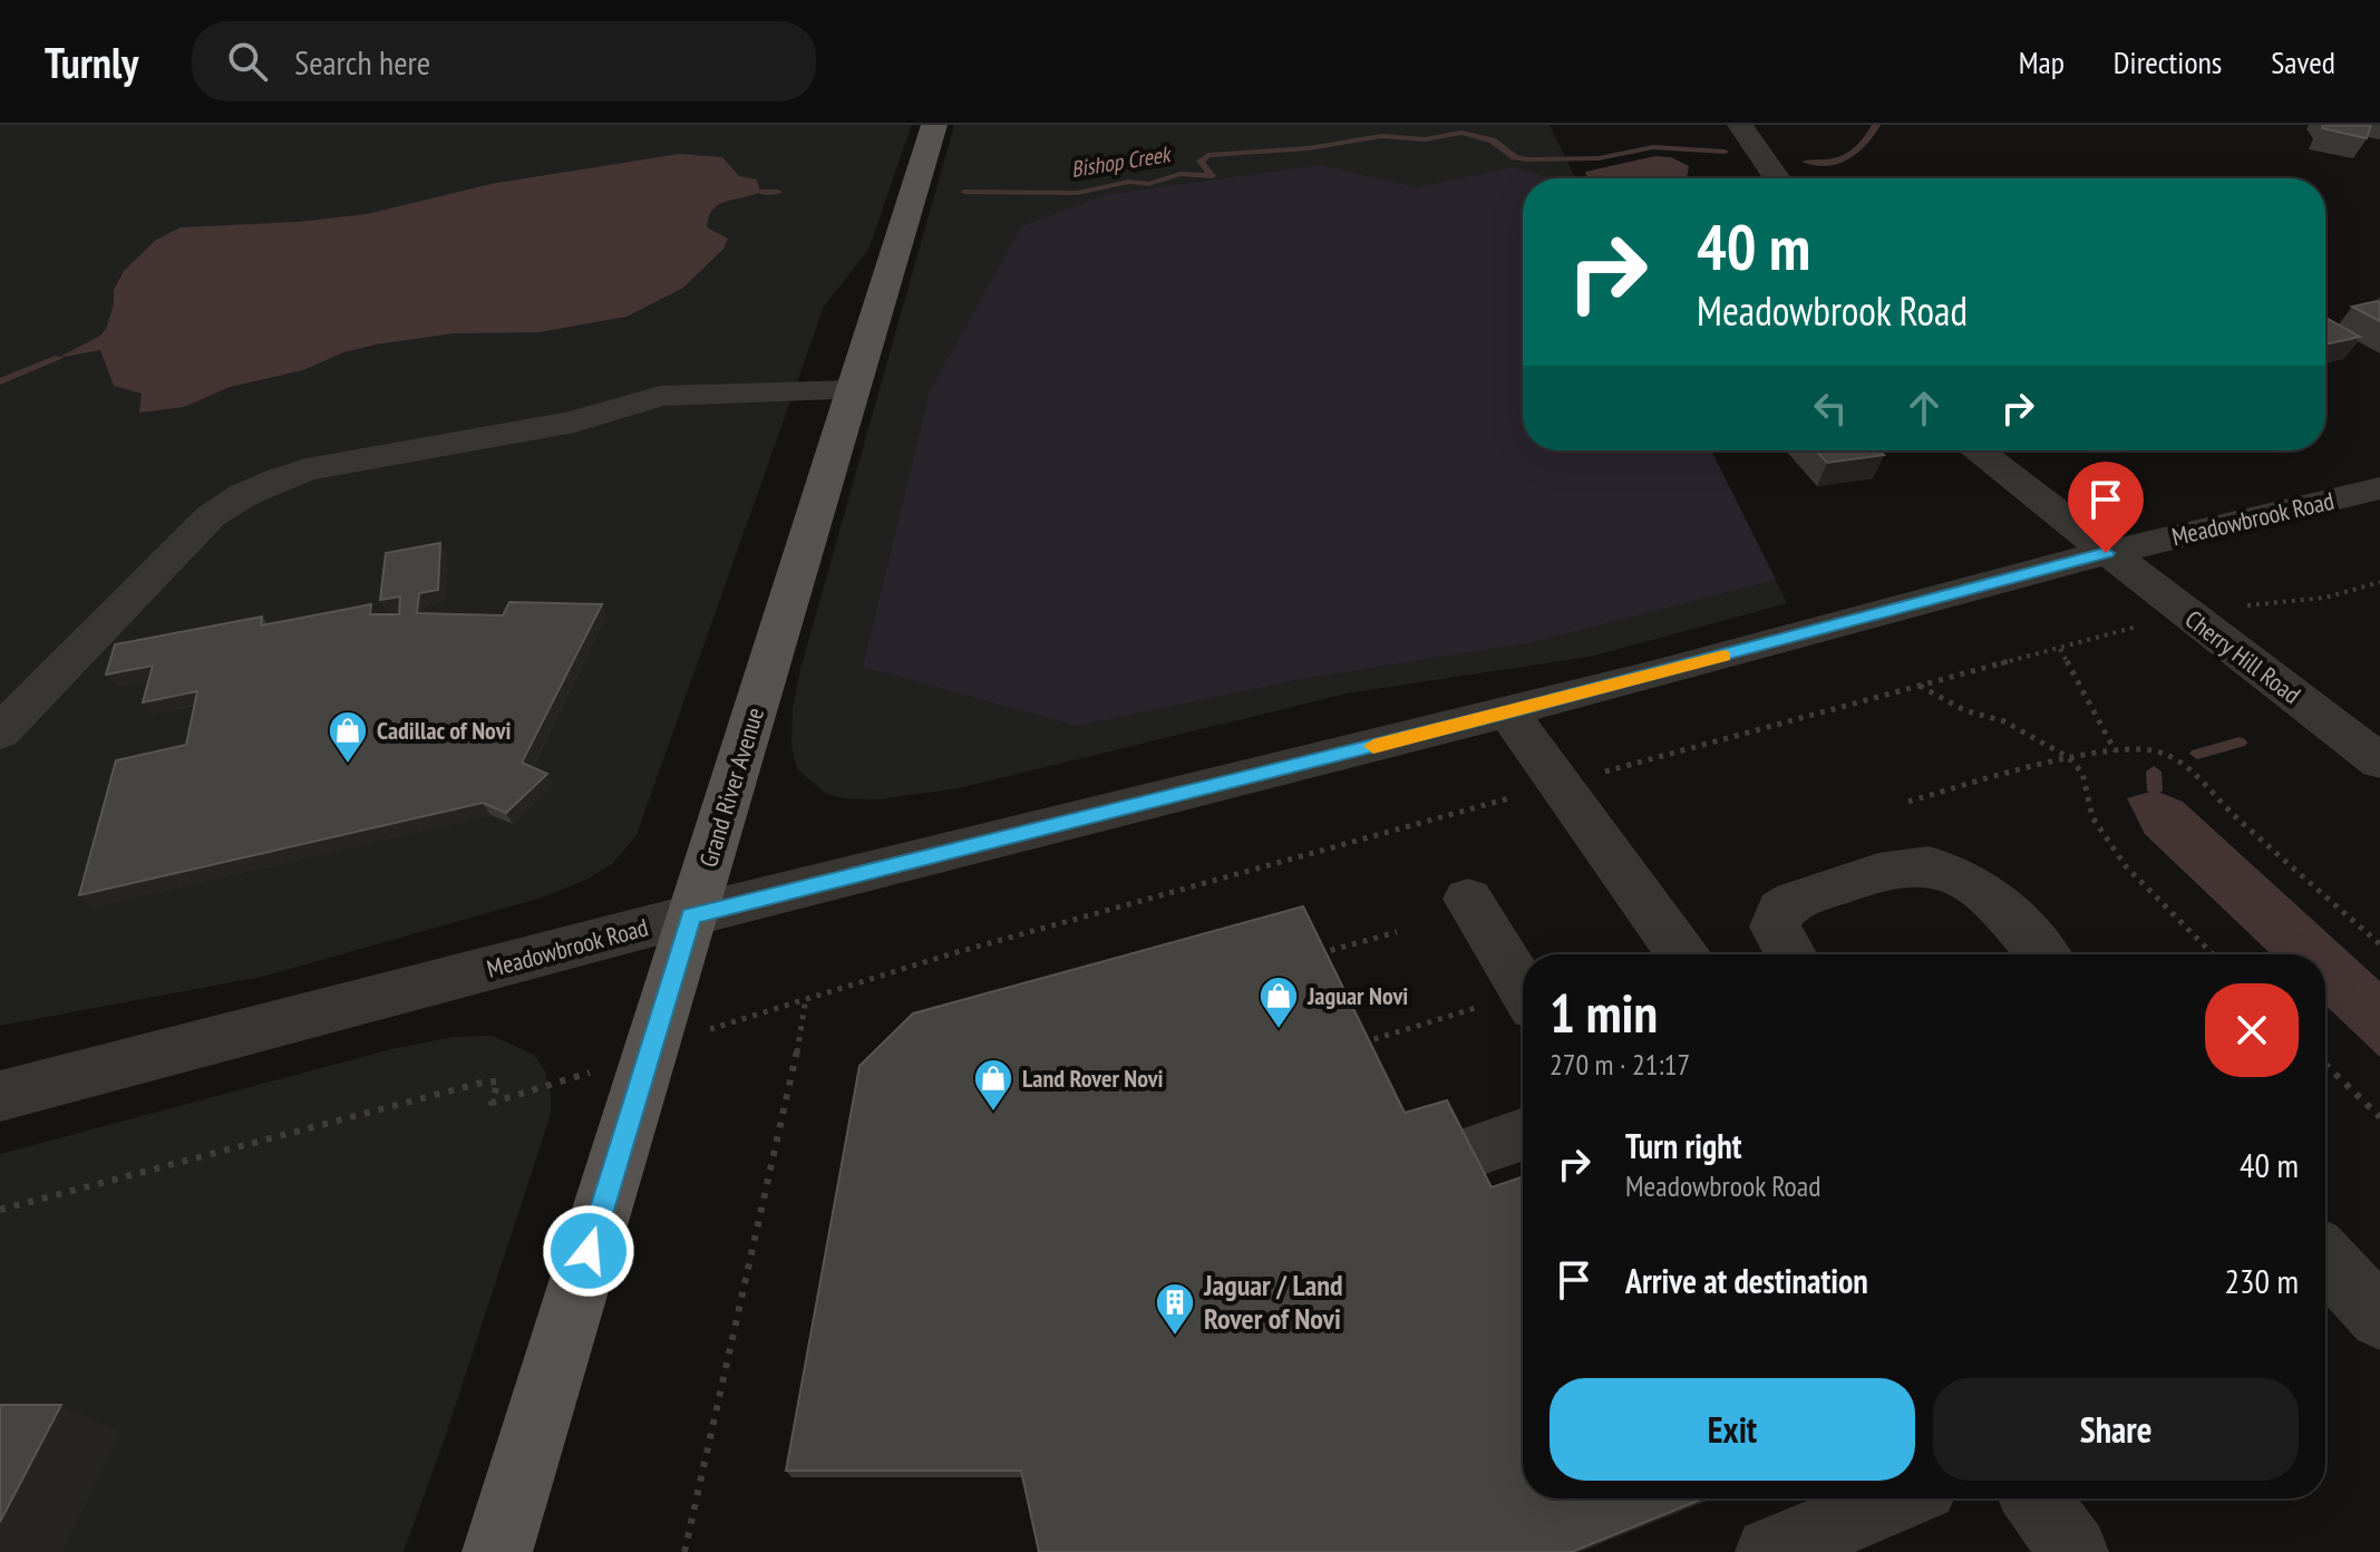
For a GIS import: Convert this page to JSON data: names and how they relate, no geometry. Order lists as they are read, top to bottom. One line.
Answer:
{"streets":{"main road":["Grand River Avenue"],"street":["Meadowbrook Road","Cherry Hill Road"]},"crossings":[["Meadowbrook Road","Cherry Hill Road"],["Meadowbrook Road","Grand River Avenue"]],"water":["Bishop Creek"],"places":{"shop":["Cadillac of Novi","Jaguar Novi","Land Rover Novi"],"building":["Jaguar / Land Rover of Novi"]},"page":{"header":"Turnly","search":"Search here","nav":["Map","Directions","Saved"],"turn":["40 m","Meadowbrook Road"],"heading":["1 min","270 m · 21:17"],"list":[{"name":"Turn right","note":"Meadowbrook Road","value":"40 m"},{"name":"Arrive at destination","value":"230 m"}],"buttons":["Exit","Share"]}}
